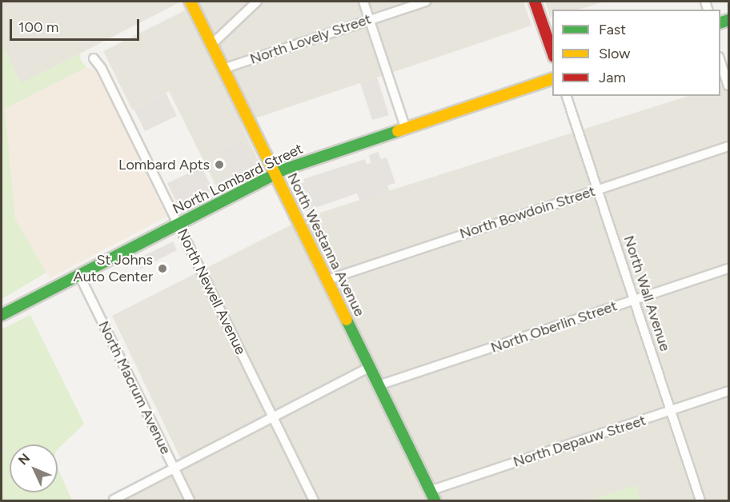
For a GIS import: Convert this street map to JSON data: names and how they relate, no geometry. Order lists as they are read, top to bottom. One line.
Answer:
{"streets":{"main road":["North Lombard Street","North Westanna Avenue"],"street":["North Lovely Street","North Bowdoin Street","North Newell Avenue","North Wall Avenue","North Oberlin Street","North Macrum Avenue","North Depauw Street"]},"crossings":[["North Lovely Street","North Westanna Avenue"],["North Lombard Street","North Westanna Avenue"],["North Lombard Street","North Newell Avenue"],["North Lombard Street","North Macrum Avenue"],["North Bowdoin Street","North Westanna Avenue"],["North Bowdoin Street","North Wall Avenue"],["North Westanna Avenue","North Oberlin Street"],["North Westanna Avenue","North Depauw Street"],["North Wall Avenue","North Oberlin Street"],["North Wall Avenue","North Depauw Street"]],"places":["Lombard Apts","St Johns Auto Center"],"legend":["Fast","Slow","Jam"],"scale_bar":"100 m","north":"top left"}
